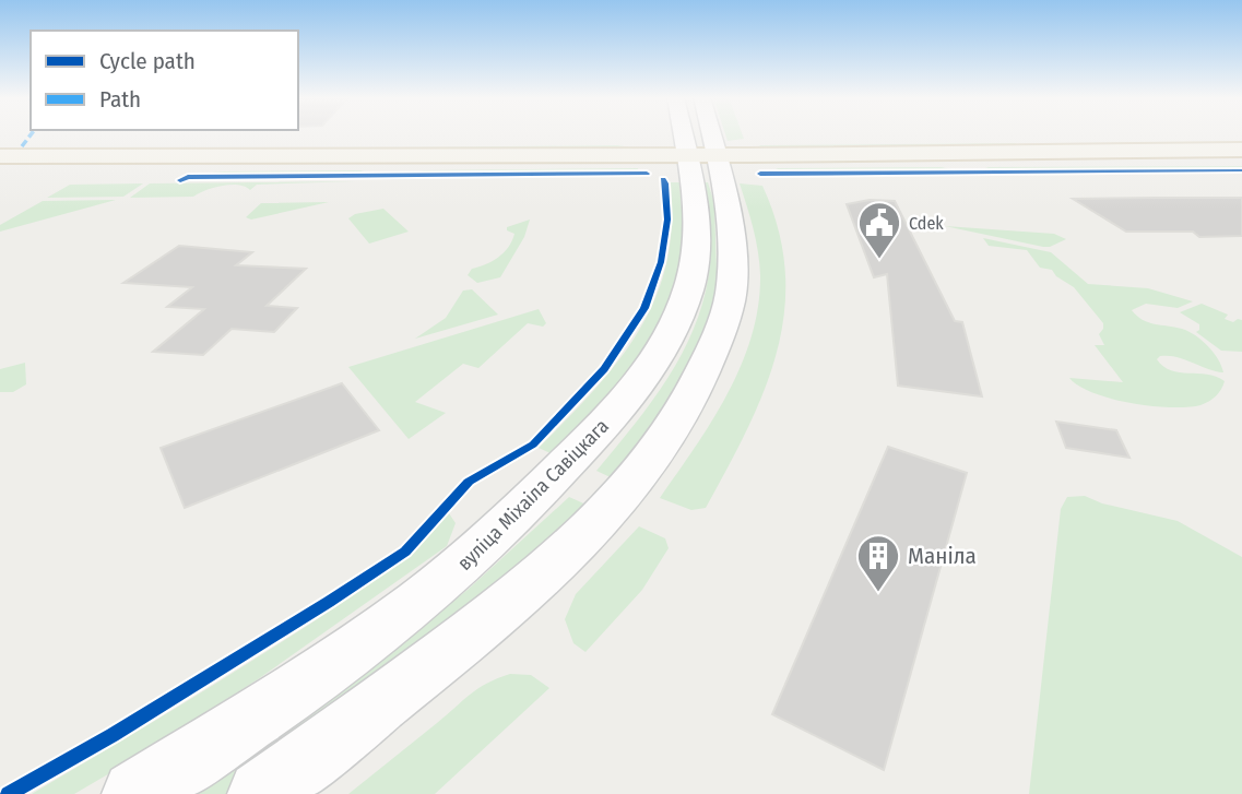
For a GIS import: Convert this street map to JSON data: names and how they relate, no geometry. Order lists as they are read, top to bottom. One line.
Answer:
{"streets":{"street":["вуліца Міхаіла Савіцкага"]},"places":{"public building":["Cdek"],"building":["Маніла"]},"legend":["Cycle path","Path"]}
